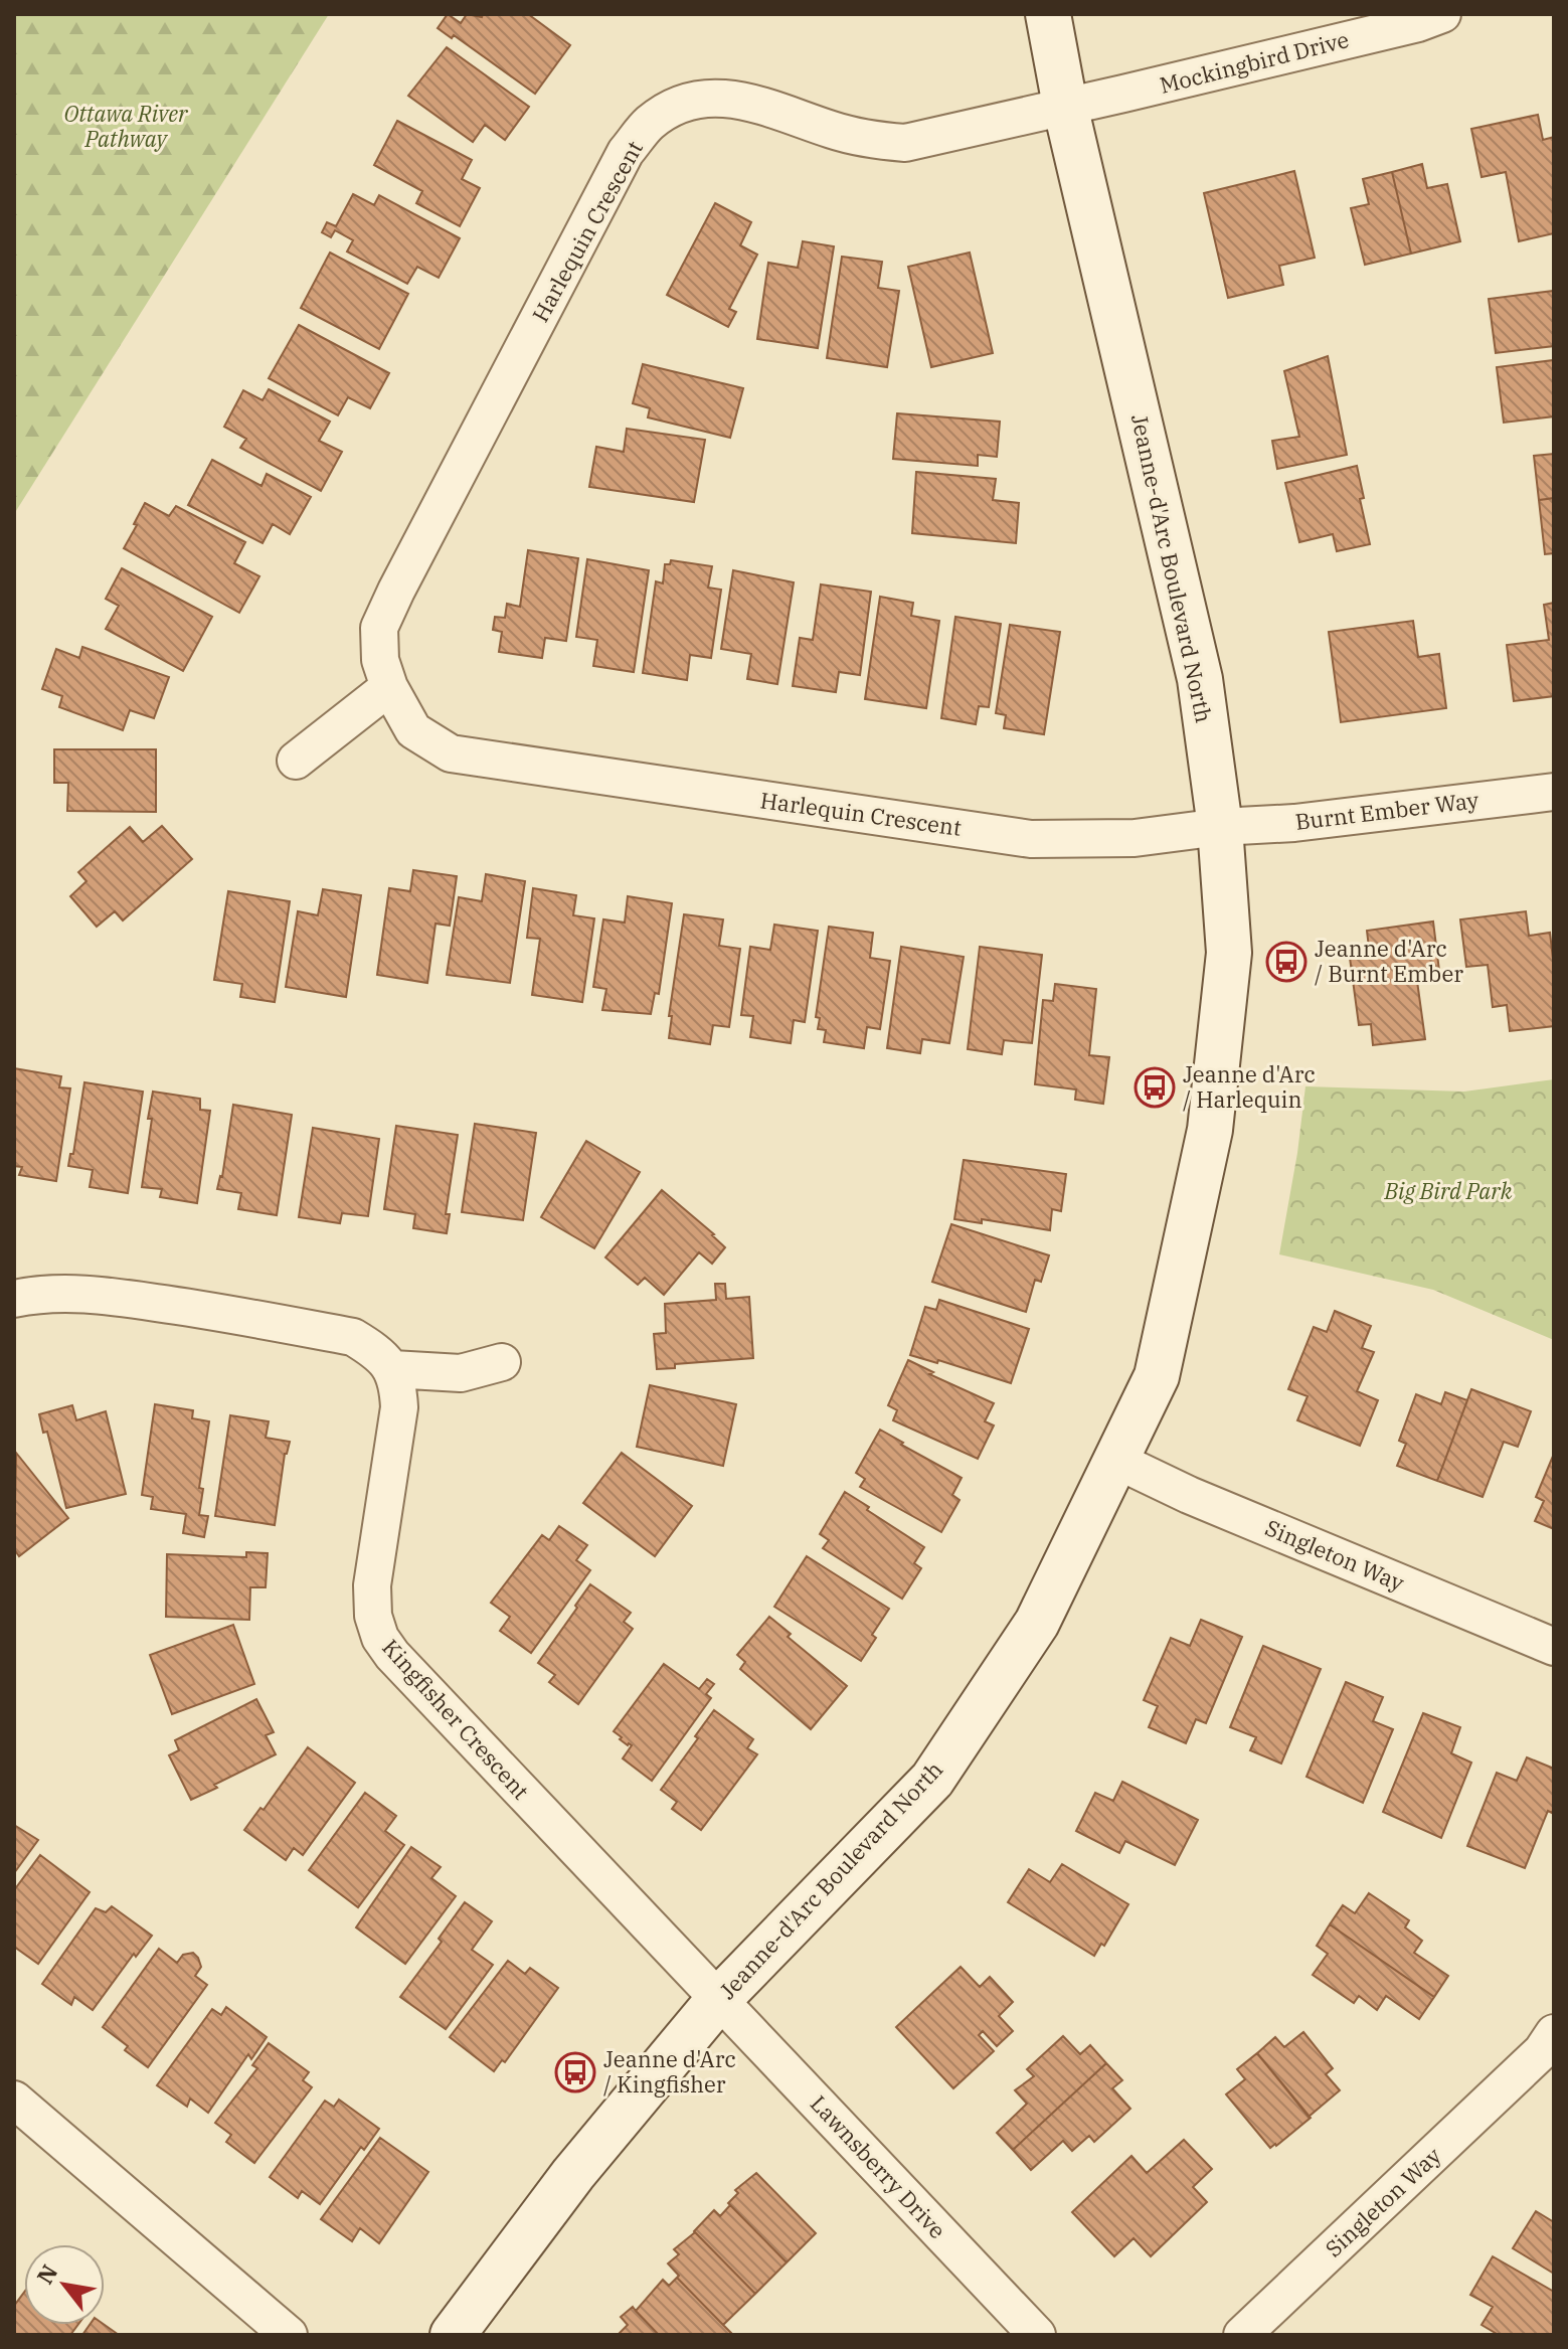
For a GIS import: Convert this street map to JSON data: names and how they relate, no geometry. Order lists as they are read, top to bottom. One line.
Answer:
{"streets":{"main road":["Jeanne-d'Arc Boulevard North"],"street":["Mockingbird Drive","Harlequin Crescent","Burnt Ember Way","Singleton Way","Kingfisher Crescent","Lawnsberry Drive"]},"crossings":[["Mockingbird Drive","Harlequin Crescent"],["Mockingbird Drive","Jeanne-d'Arc Boulevard North"],["Harlequin Crescent","Jeanne-d'Arc Boulevard North"],["Harlequin Crescent","Burnt Ember Way"],["Jeanne-d'Arc Boulevard North","Burnt Ember Way"],["Jeanne-d'Arc Boulevard North","Singleton Way"],["Jeanne-d'Arc Boulevard North","Kingfisher Crescent"],["Jeanne-d'Arc Boulevard North","Lawnsberry Drive"],["Kingfisher Crescent","Lawnsberry Drive"]],"parks":["Ottawa River Pathway","Big Bird Park"],"places":{"bus stop":["Jeanne d'Arc / Burnt Ember","Jeanne d'Arc / Harlequin","Jeanne d'Arc / Kingfisher"]},"north":"top left"}
